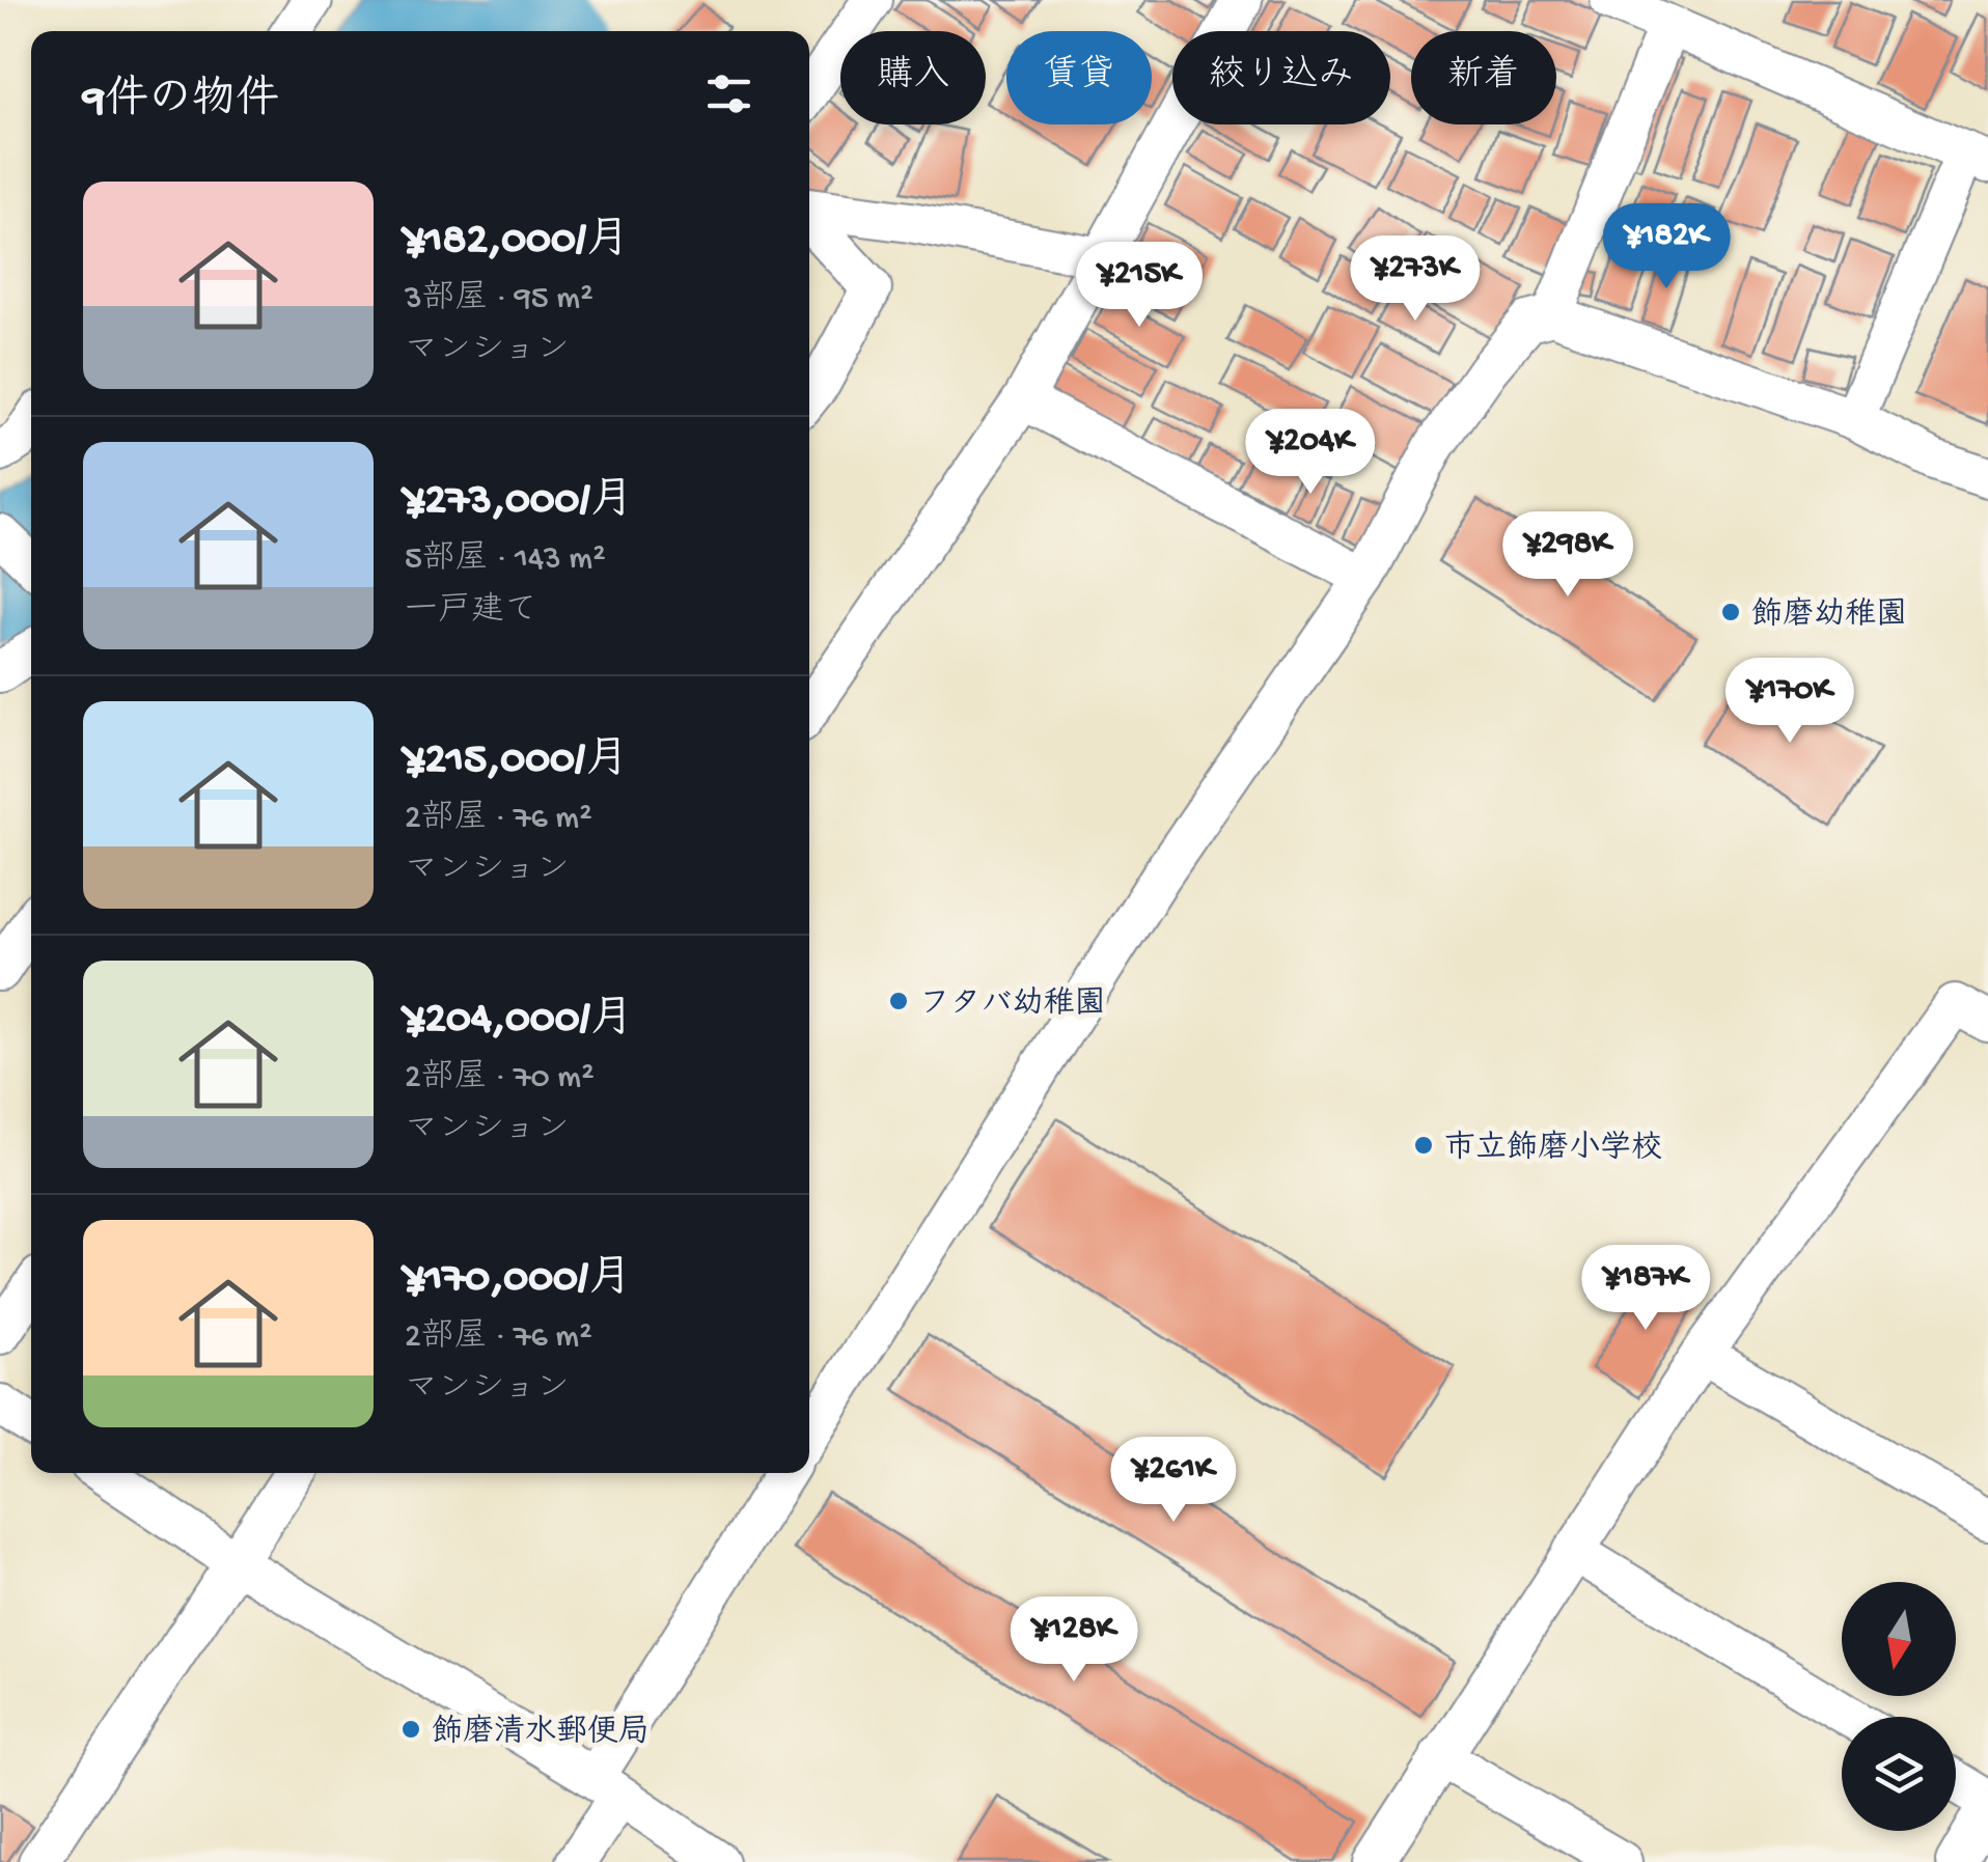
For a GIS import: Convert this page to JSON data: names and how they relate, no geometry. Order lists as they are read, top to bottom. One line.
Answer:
{"places":["飾磨幼稚園","フタバ幼稚園","市立飾磨小学校","飾磨清水郵便局"],"north":"bottom","page":{"chip":["購入","賃貸","絞り込み","新着"],"heading":"9件の物件","list":[{"name":"¥182,000/月","note":"3部屋 · 95 m² · マンション"},{"name":"¥273,000/月","note":"5部屋 · 143 m² · 一戸建て"},{"name":"¥215,000/月","note":"2部屋 · 76 m² · マンション"},{"name":"¥204,000/月","note":"2部屋 · 70 m² · マンション"},{"name":"¥170,000/月","note":"2部屋 · 76 m² · マンション"}],"price":["¥182K","¥273K","¥215K","¥204K","¥298K","¥170K","¥187K","¥261K","¥128K"]}}
